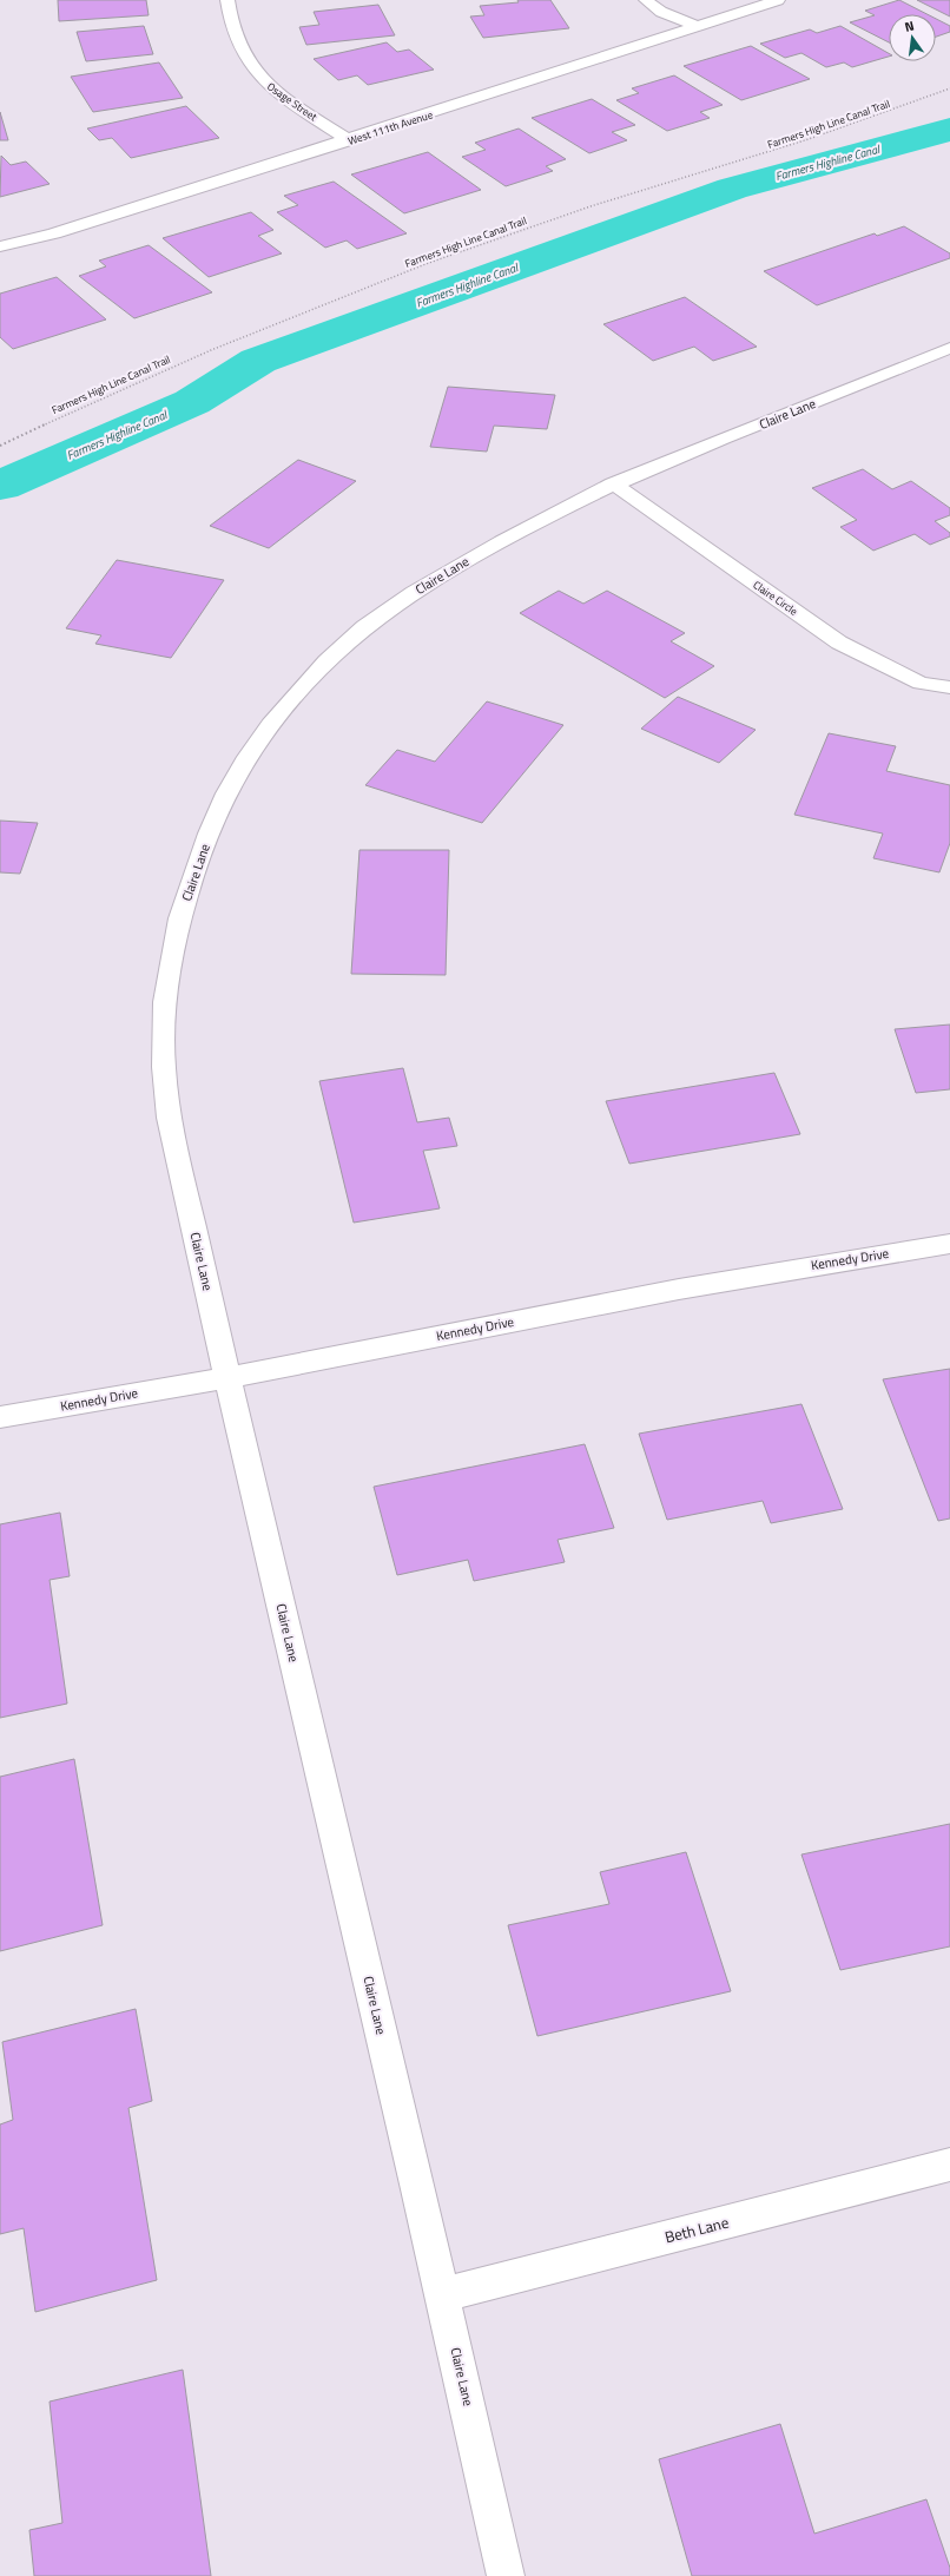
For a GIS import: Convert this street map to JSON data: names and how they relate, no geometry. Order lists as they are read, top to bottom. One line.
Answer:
{"streets":{"street":["Osage Street","West 111th Avenue","Claire Lane","Claire Circle","Kennedy Drive","Beth Lane"],"path":["Farmers High Line Canal Trail"]},"crossings":[["Osage Street","West 111th Avenue"],["Claire Lane","Claire Circle"],["Claire Lane","Kennedy Drive"],["Claire Lane","Beth Lane"]],"water":["Farmers Highline Canal"],"north":"top"}
